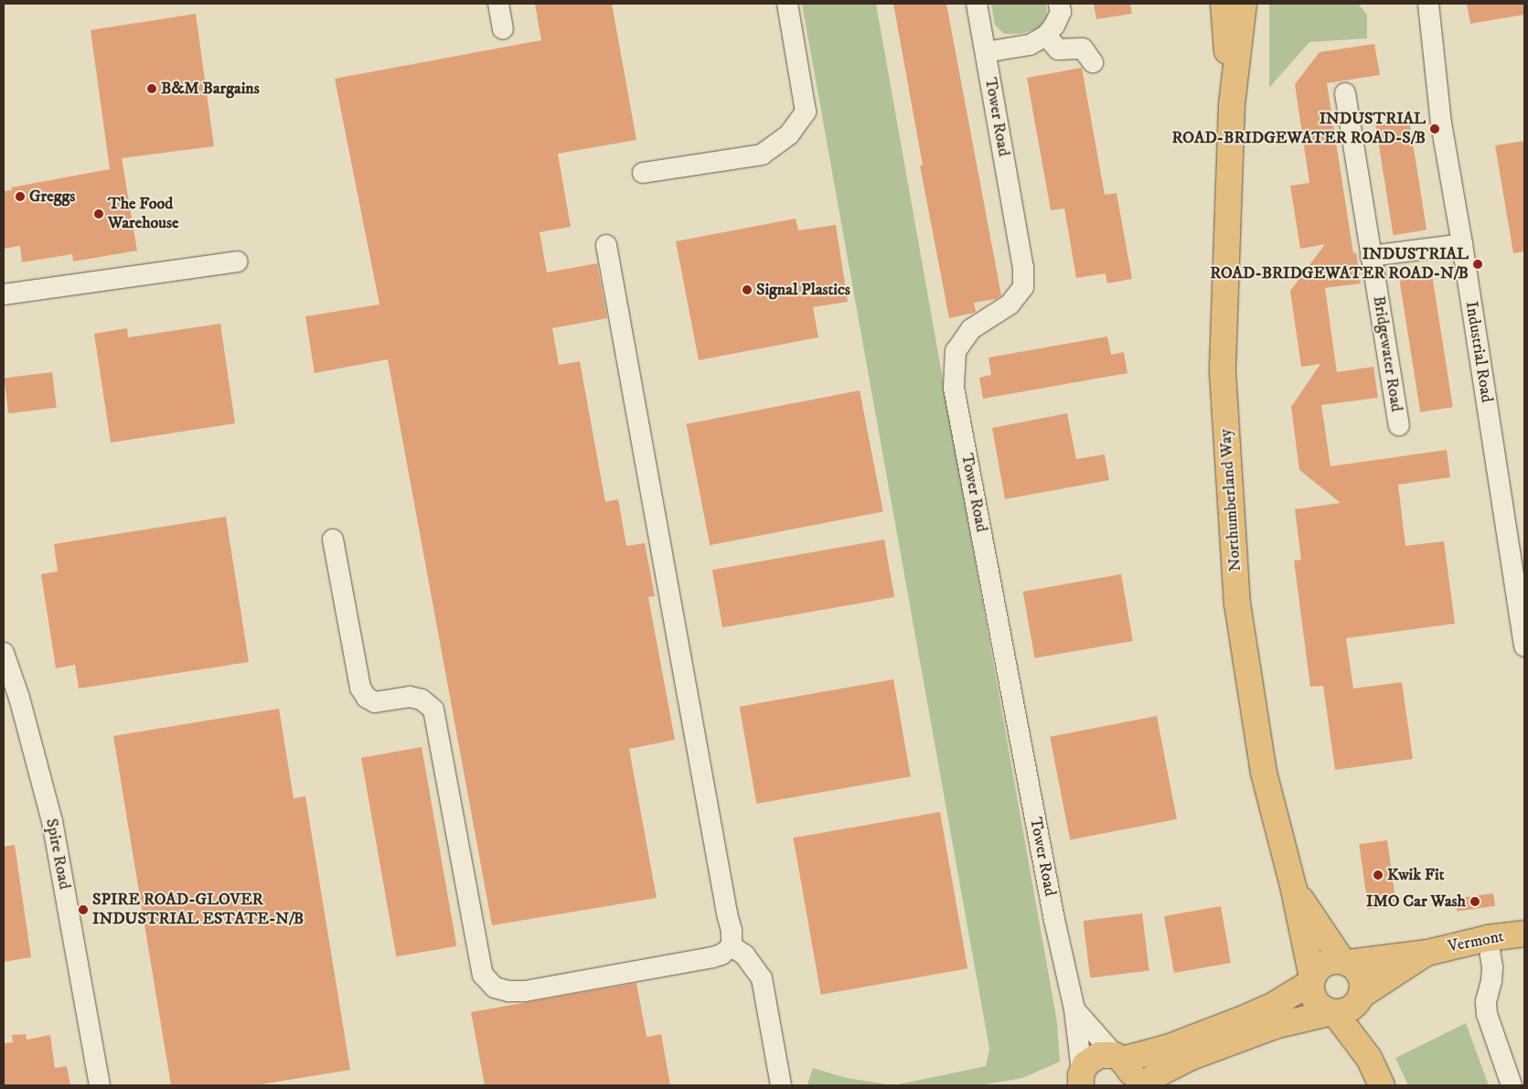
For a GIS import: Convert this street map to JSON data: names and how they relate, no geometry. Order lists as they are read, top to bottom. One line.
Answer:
{"streets":{"main road":["Northumberland Way","Vermont"],"street":["Tower Road","Industrial Road","Bridgewater Road","Spire Road"]},"crossings":[["Northumberland Way","Vermont"]],"places":["B&M Bargains","INDUSTRIAL ROAD-BRIDGEWATER ROAD-S/B","Greggs","The Food Warehouse","INDUSTRIAL ROAD-BRIDGEWATER ROAD-N/B","Signal Plastics","Kwik Fit","IMO Car Wash","SPIRE ROAD-GLOVER INDUSTRIAL ESTATE-N/B"]}
